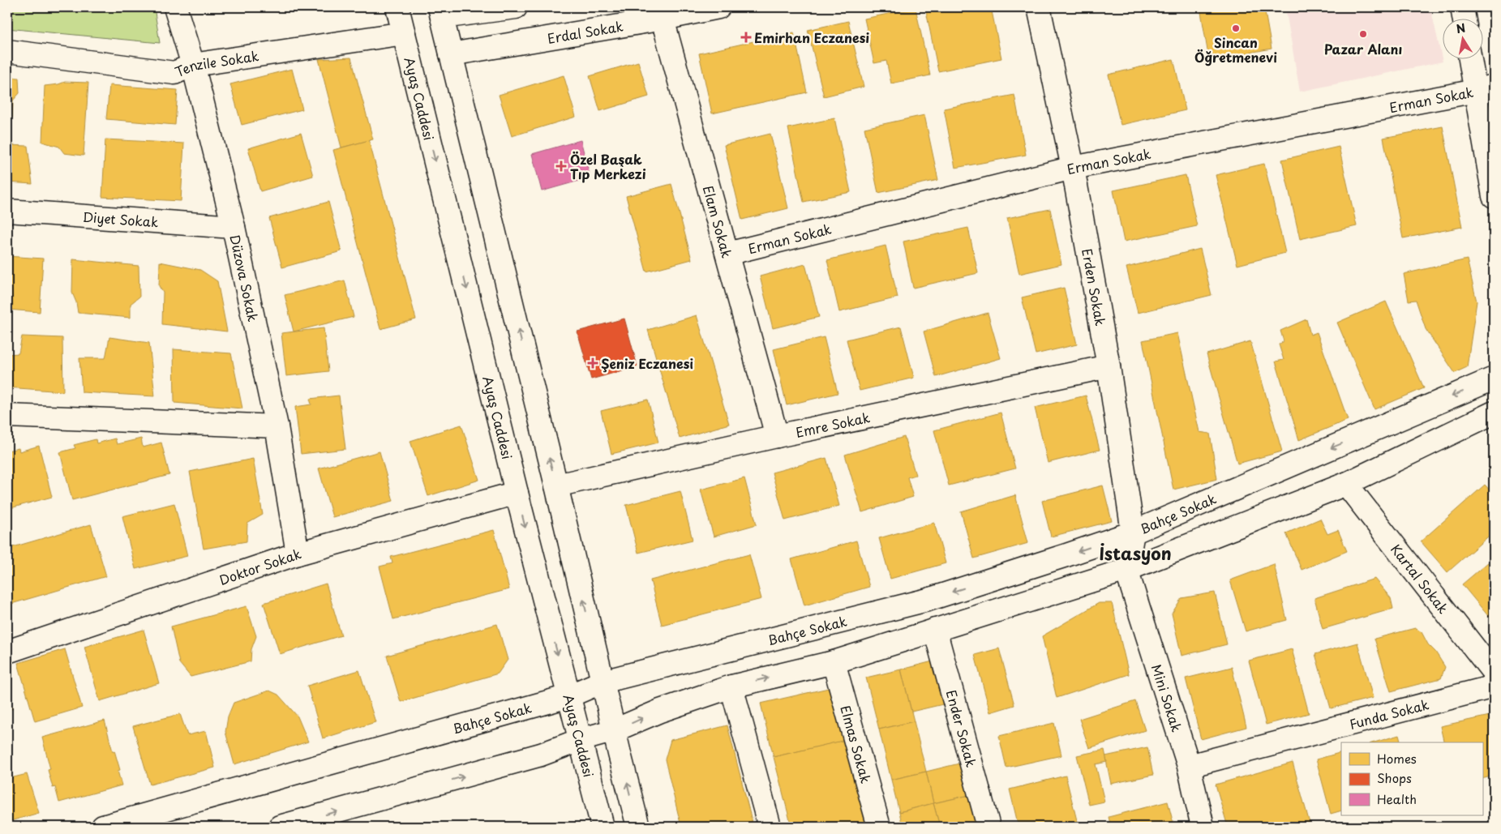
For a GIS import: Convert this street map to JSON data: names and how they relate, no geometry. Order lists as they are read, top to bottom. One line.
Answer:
{"streets":{"street":["Erdal Sokak","Tenzile Sokak","Ayaş Caddesi","Erman Sokak","Diyet Sokak","Elam Sokak","Düzova Sokak","Erden Sokak","Emre Sokak","Bahçe Sokak","Doktor Sokak","Kartal Sokak","Mini Sokak","Funda Sokak","Ender Sokak","Elmas Sokak"]},"crossings":[["Erdal Sokak","Elam Sokak"],["Tenzile Sokak","Ayaş Caddesi"],["Tenzile Sokak","Düzova Sokak"],["Ayaş Caddesi","Bahçe Sokak"],["Ayaş Caddesi","Doktor Sokak"],["Erman Sokak","Elam Sokak"],["Erman Sokak","Erden Sokak"],["Diyet Sokak","Düzova Sokak"],["Elam Sokak","Emre Sokak"],["Düzova Sokak","Doktor Sokak"],["Erden Sokak","Emre Sokak"],["Erden Sokak","Bahçe Sokak"],["Erden Sokak","Mini Sokak"],["Mini Sokak","Funda Sokak"]],"districts":["İstasyon"],"places":{"other":["Sincan Öğretmenevi","Pazar Alanı"],"health":["Emirhan Eczanesi","Özel Başak Tıp Merkezi","Şeniz Eczanesi"]},"legend":["Homes","Shops","Health"],"north":"top"}
